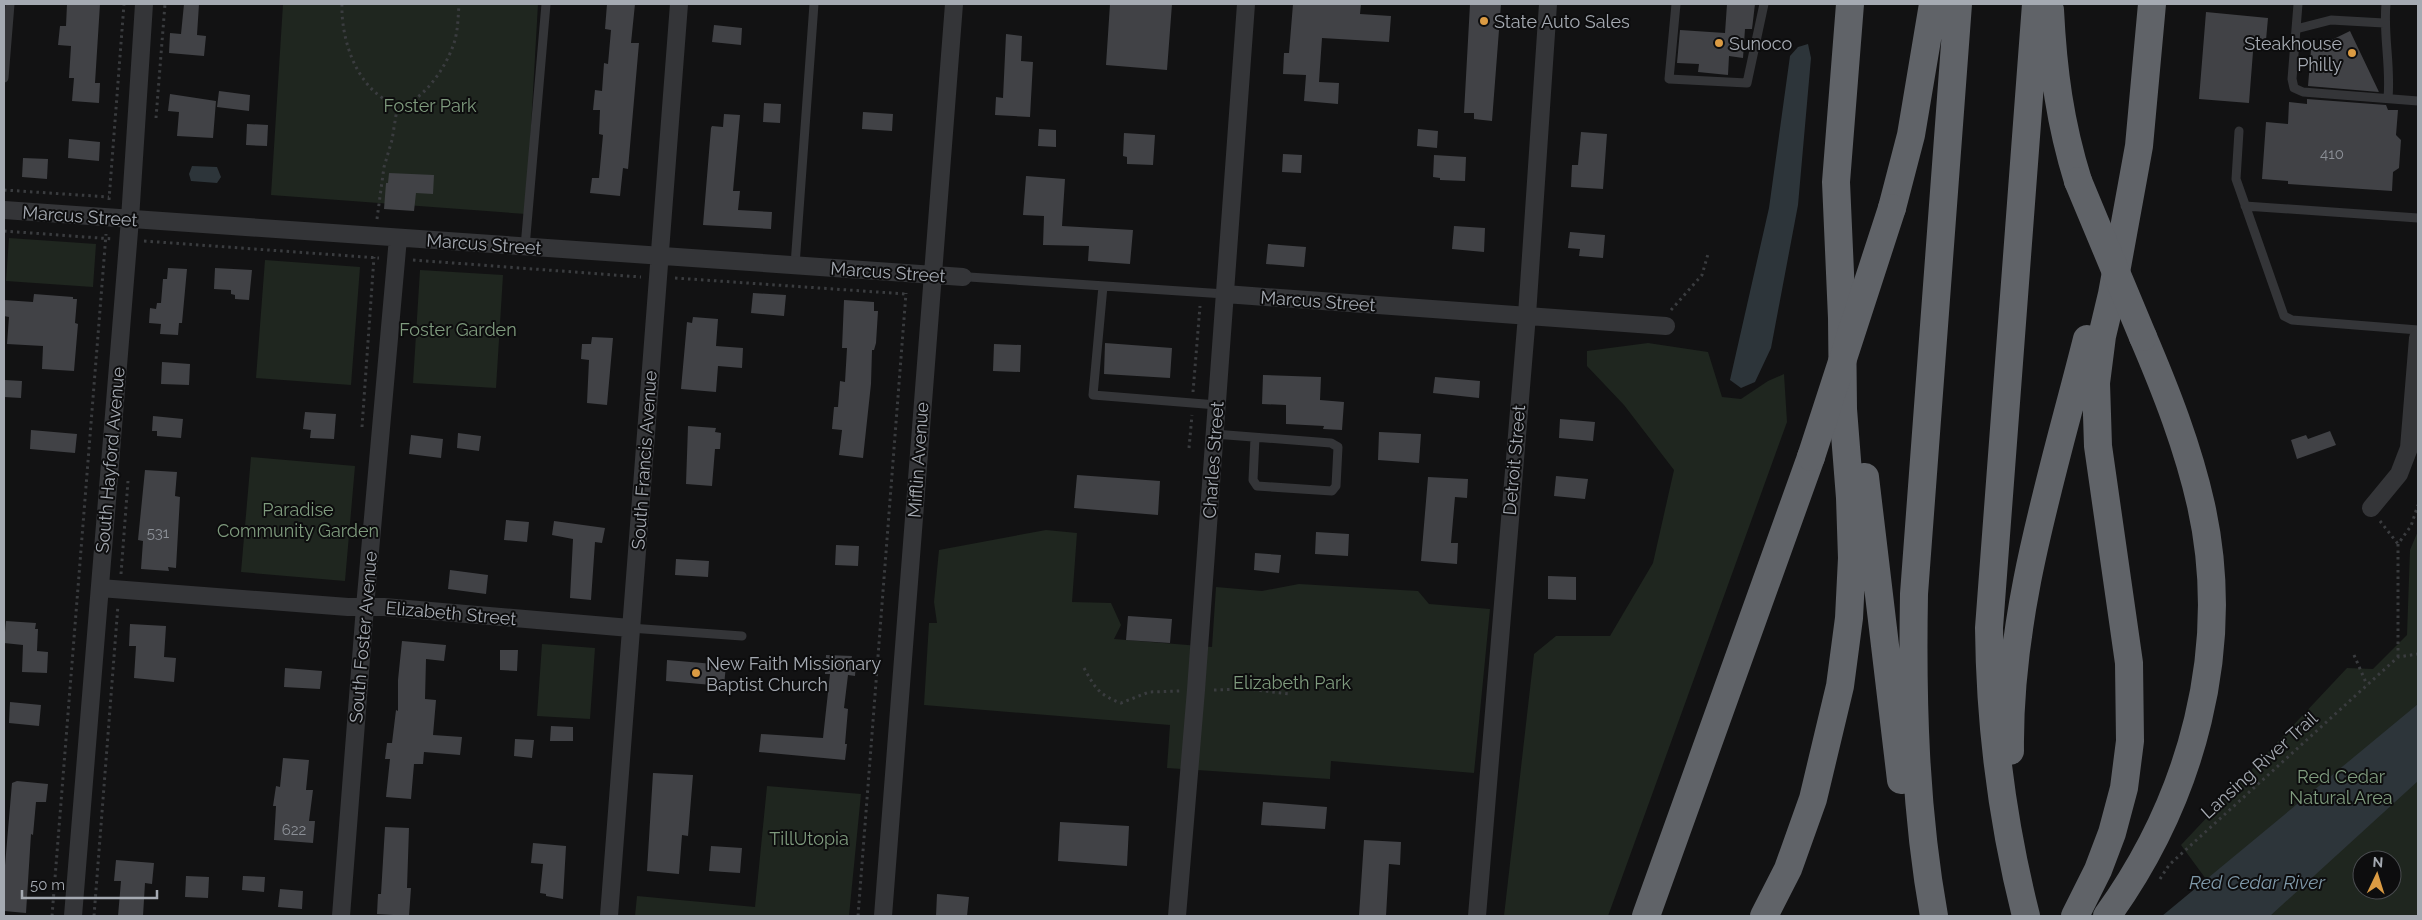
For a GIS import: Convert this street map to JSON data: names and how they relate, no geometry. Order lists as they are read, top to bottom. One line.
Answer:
{"streets":{"street":["Marcus Street","South Hayford Avenue","South Francis Avenue","Mifflin Avenue","Charles Street","Detroit Street","Elizabeth Street","South Foster Avenue"],"path":["Lansing River Trail"]},"crossings":[["Marcus Street","South Hayford Avenue"],["Marcus Street","South Francis Avenue"],["Marcus Street","Mifflin Avenue"],["Marcus Street","Charles Street"],["Marcus Street","Detroit Street"],["Marcus Street","South Foster Avenue"],["South Hayford Avenue","Elizabeth Street"],["South Francis Avenue","Elizabeth Street"],["Elizabeth Street","South Foster Avenue"]],"water":["Red Cedar River"],"parks":["Foster Park","Foster Garden","Paradise Community Garden","Elizabeth Park","Red Cedar Natural Area","TillUtopia"],"places":["State Auto Sales","Sunoco","Steakhouse Philly","New Faith Missionary Baptist Church"],"house_numbers":["410","531","622"],"scale_bar":"50 m","north":"top"}
